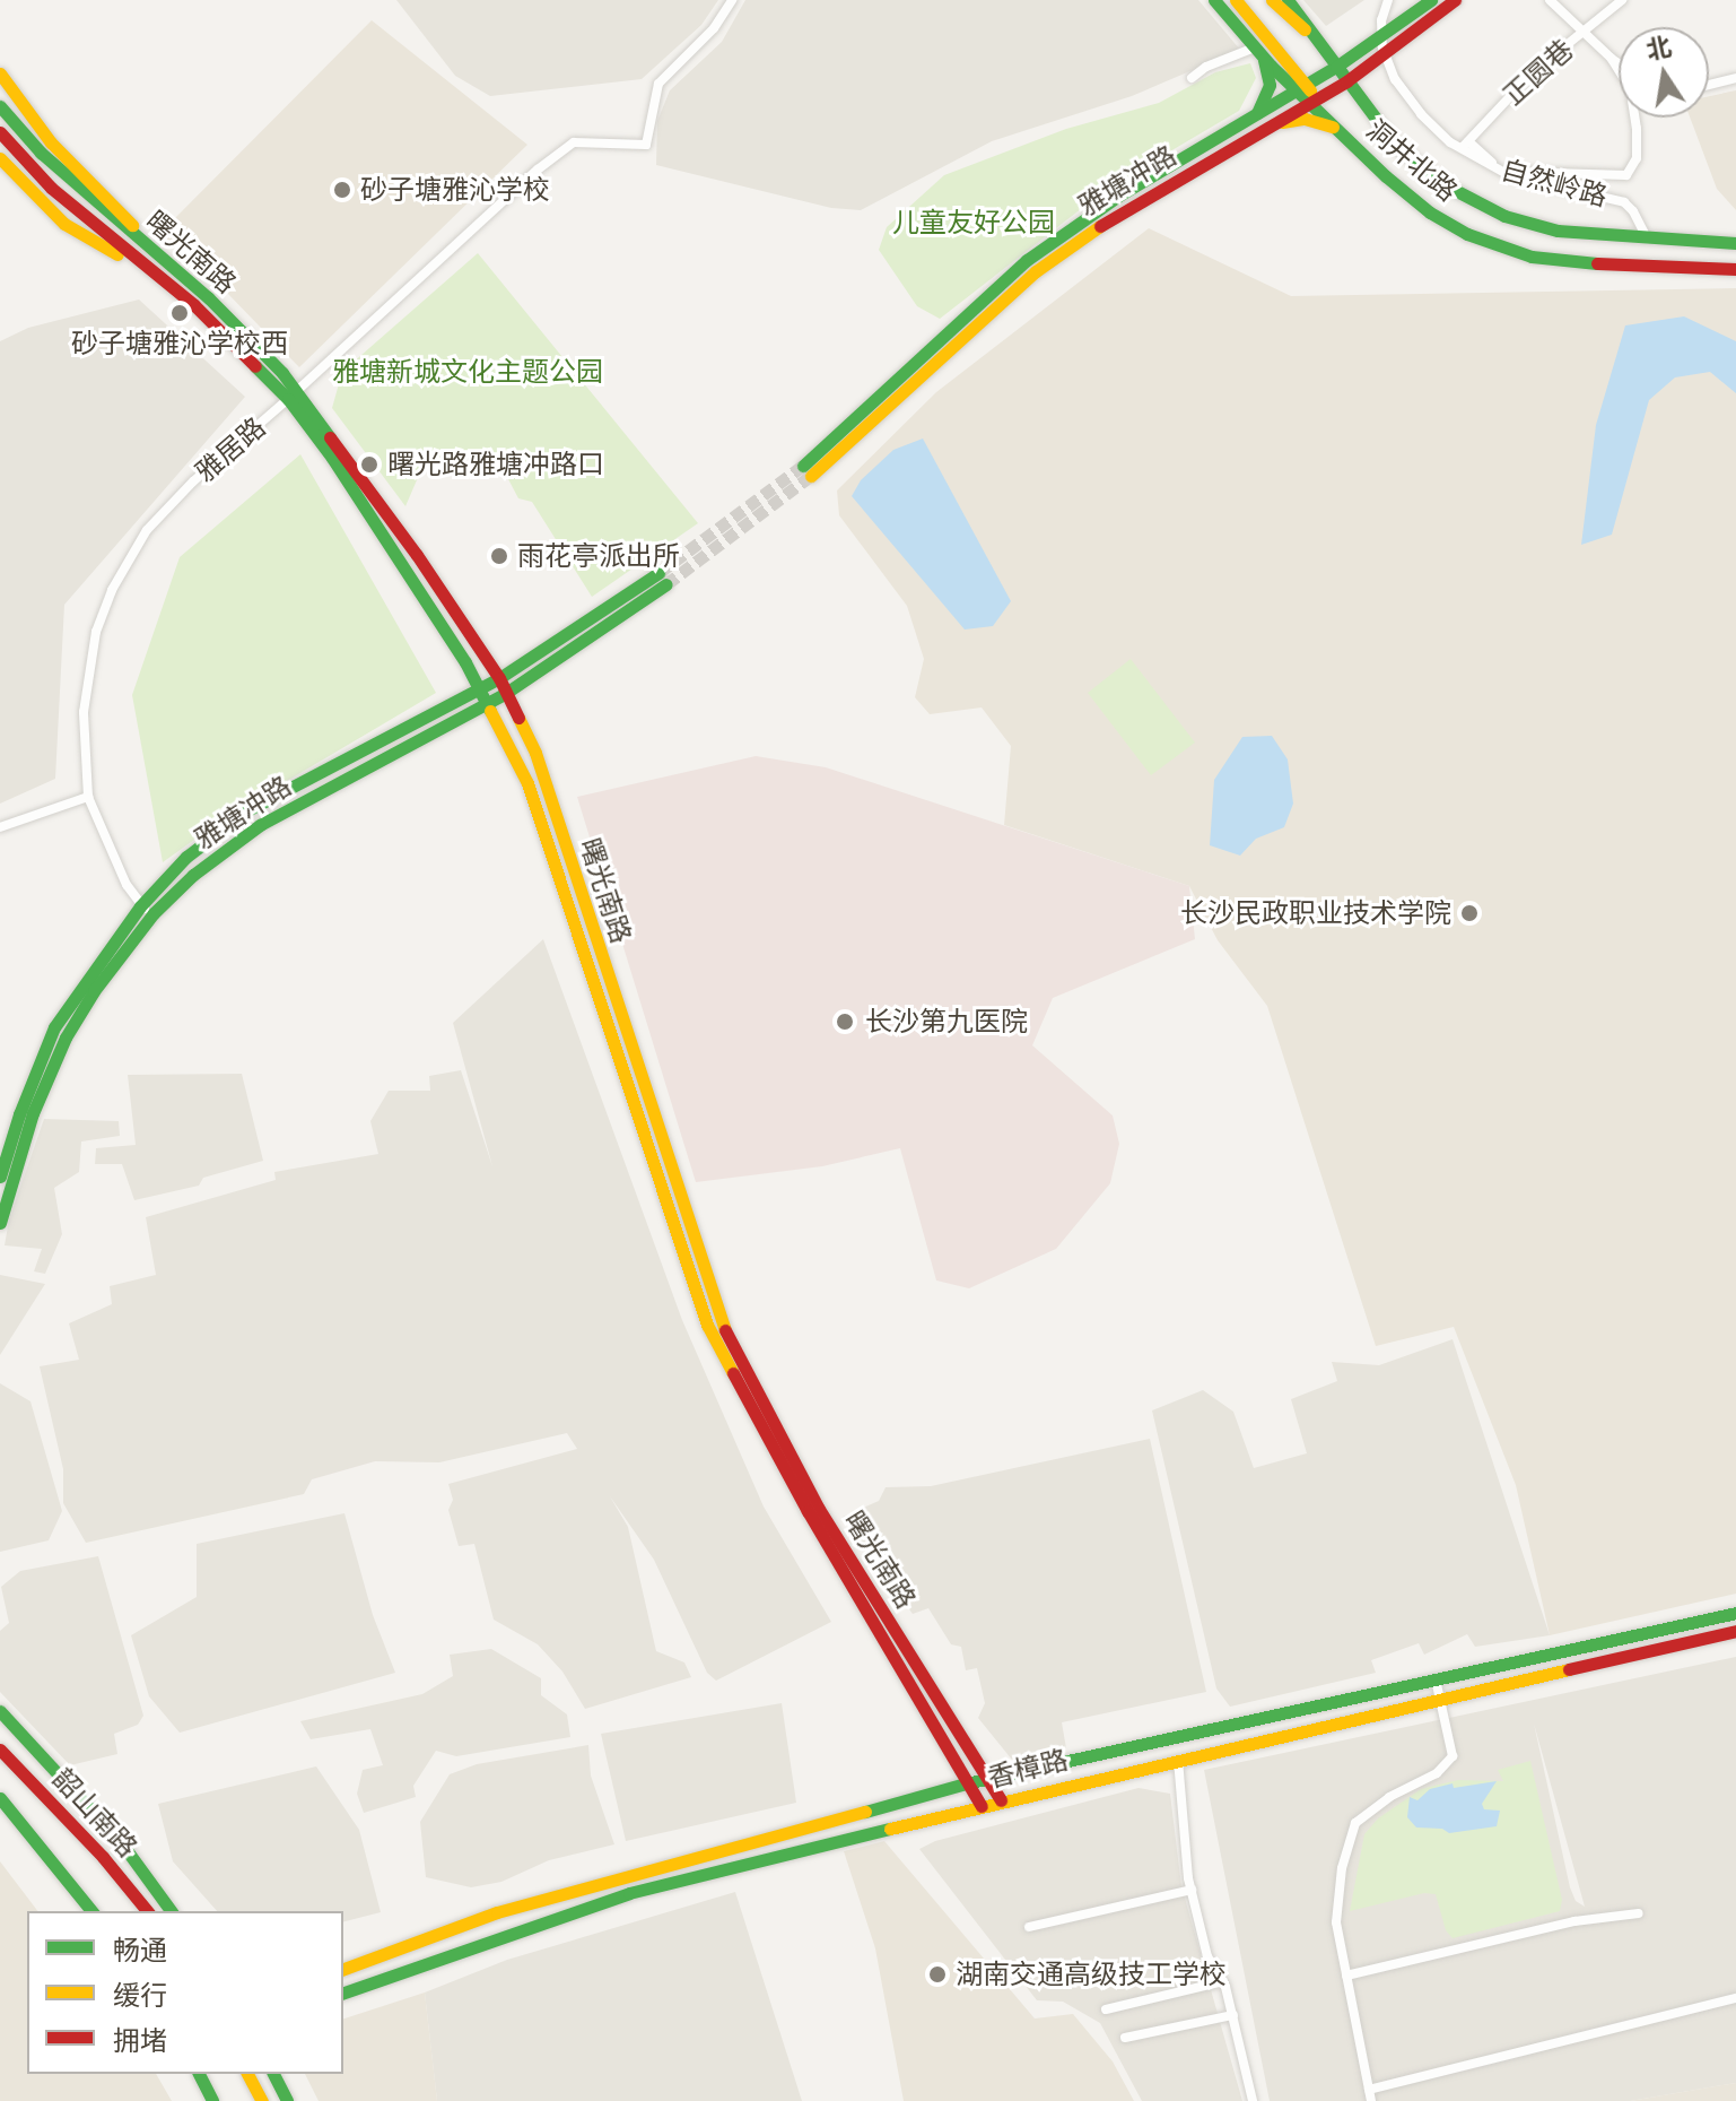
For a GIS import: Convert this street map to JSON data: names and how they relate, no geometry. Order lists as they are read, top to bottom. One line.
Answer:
{"streets":{"main road":["洞井北路","雅塘冲路","曙光南路","香樟路","韶山南路"],"street":["正圆巷","自然岭路","雅居路"]},"crossings":[["正圆巷","自然岭路"],["洞井北路","雅塘冲路"],["洞井北路","自然岭路"],["雅塘冲路","自然岭路"],["雅塘冲路","曙光南路"],["雅塘冲路","雅居路"],["曙光南路","雅居路"],["曙光南路","香樟路"]],"parks":["儿童友好公园","雅塘新城文化主题公园"],"places":["砂子塘雅沁学校","砂子塘雅沁学校西","曙光路雅塘冲路口","雨花亭派出所","长沙民政职业技术学院","长沙第九医院","湖南交通高级技工学校"],"legend":["畅通","缓行","拥堵"],"north":"top"}
